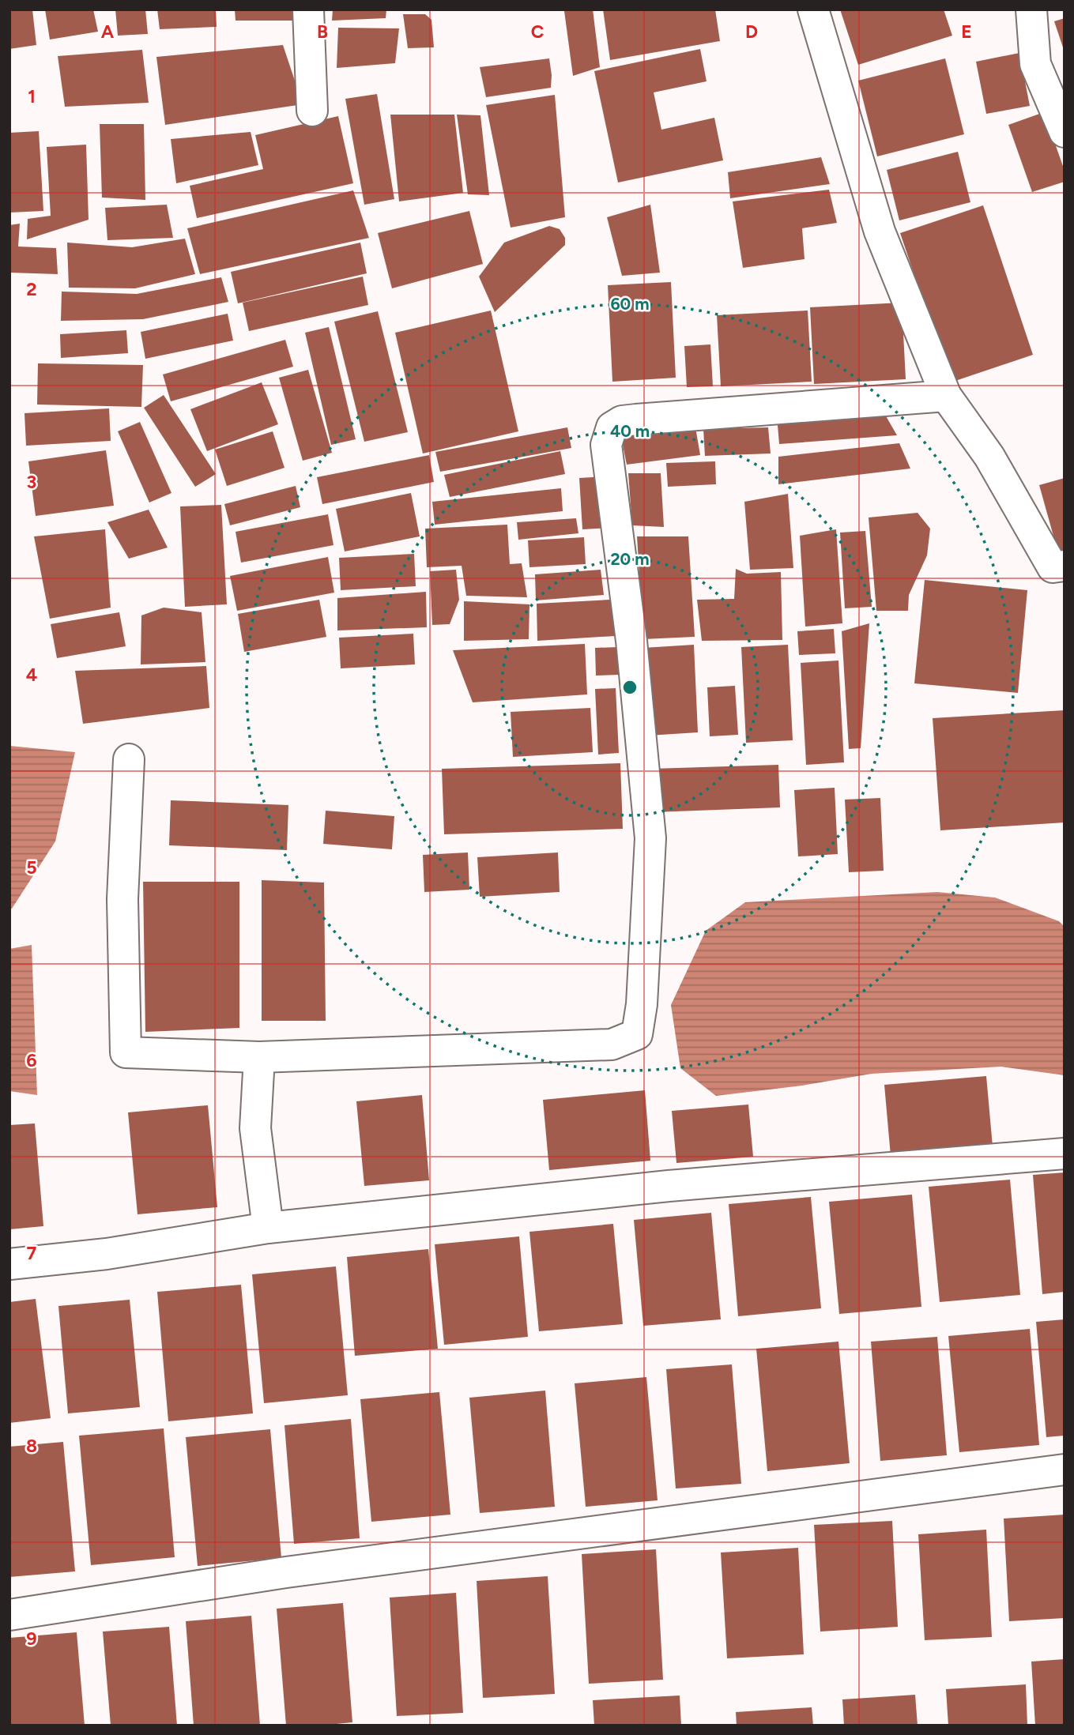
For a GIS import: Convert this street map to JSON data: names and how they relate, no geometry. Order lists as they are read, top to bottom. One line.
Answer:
{"grid":{"columns":["A","B","C","D","E"],"rows":["1","2","3","4","5","6","7","8","9"]},"rings":["60 m","40 m","20 m"]}
